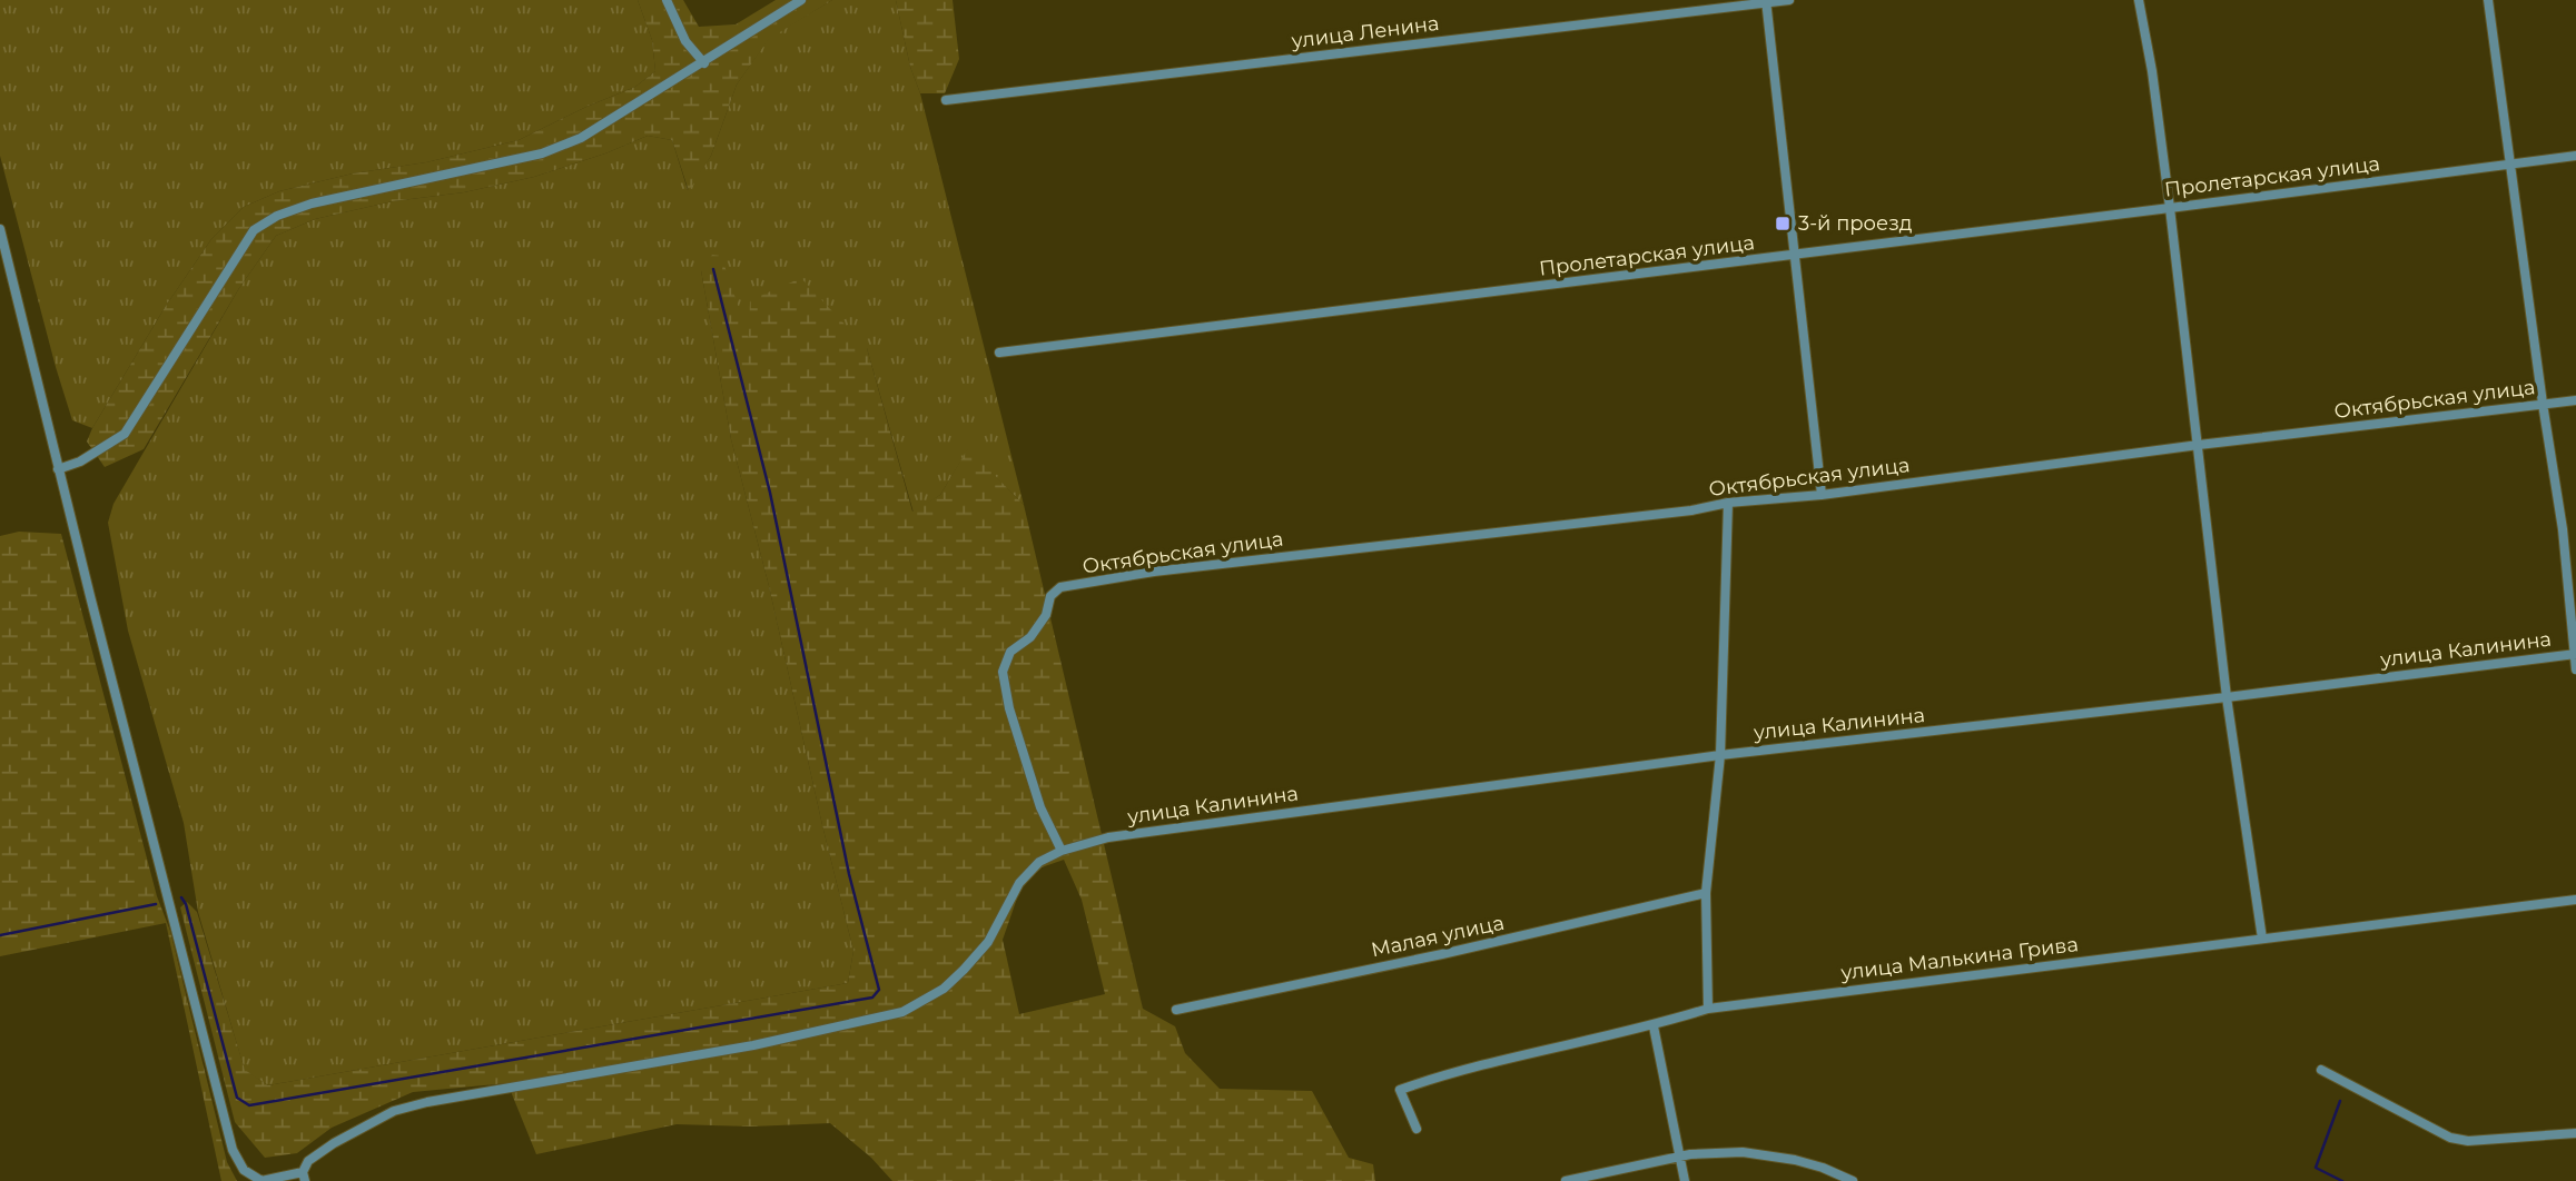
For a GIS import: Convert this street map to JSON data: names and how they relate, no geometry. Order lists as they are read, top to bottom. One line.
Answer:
{"streets":{"street":["улица Ленина","Пролетарская улица","Октябрьская улица","улица Калинина","Малая улица","улица Малькина Грива"]},"crossings":[["Октябрьская улица","улица Калинина"]],"places":{"transit":["3-й проезд"]}}
